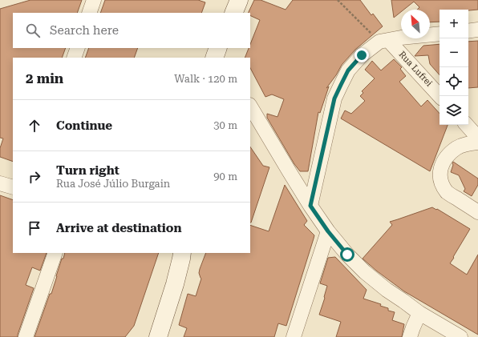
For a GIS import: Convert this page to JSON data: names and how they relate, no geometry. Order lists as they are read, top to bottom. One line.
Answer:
{"streets":{"street":["Rua Lufrei"]},"north":"top left","page":{"map_buttons":["+","−"],"search":"Search here","heading":["2 min","Walk · 120 m"],"list":[["Continue","30 m"],["Turn right","Rua José Júlio Burgain","90 m"],"Arrive at destination"]}}
